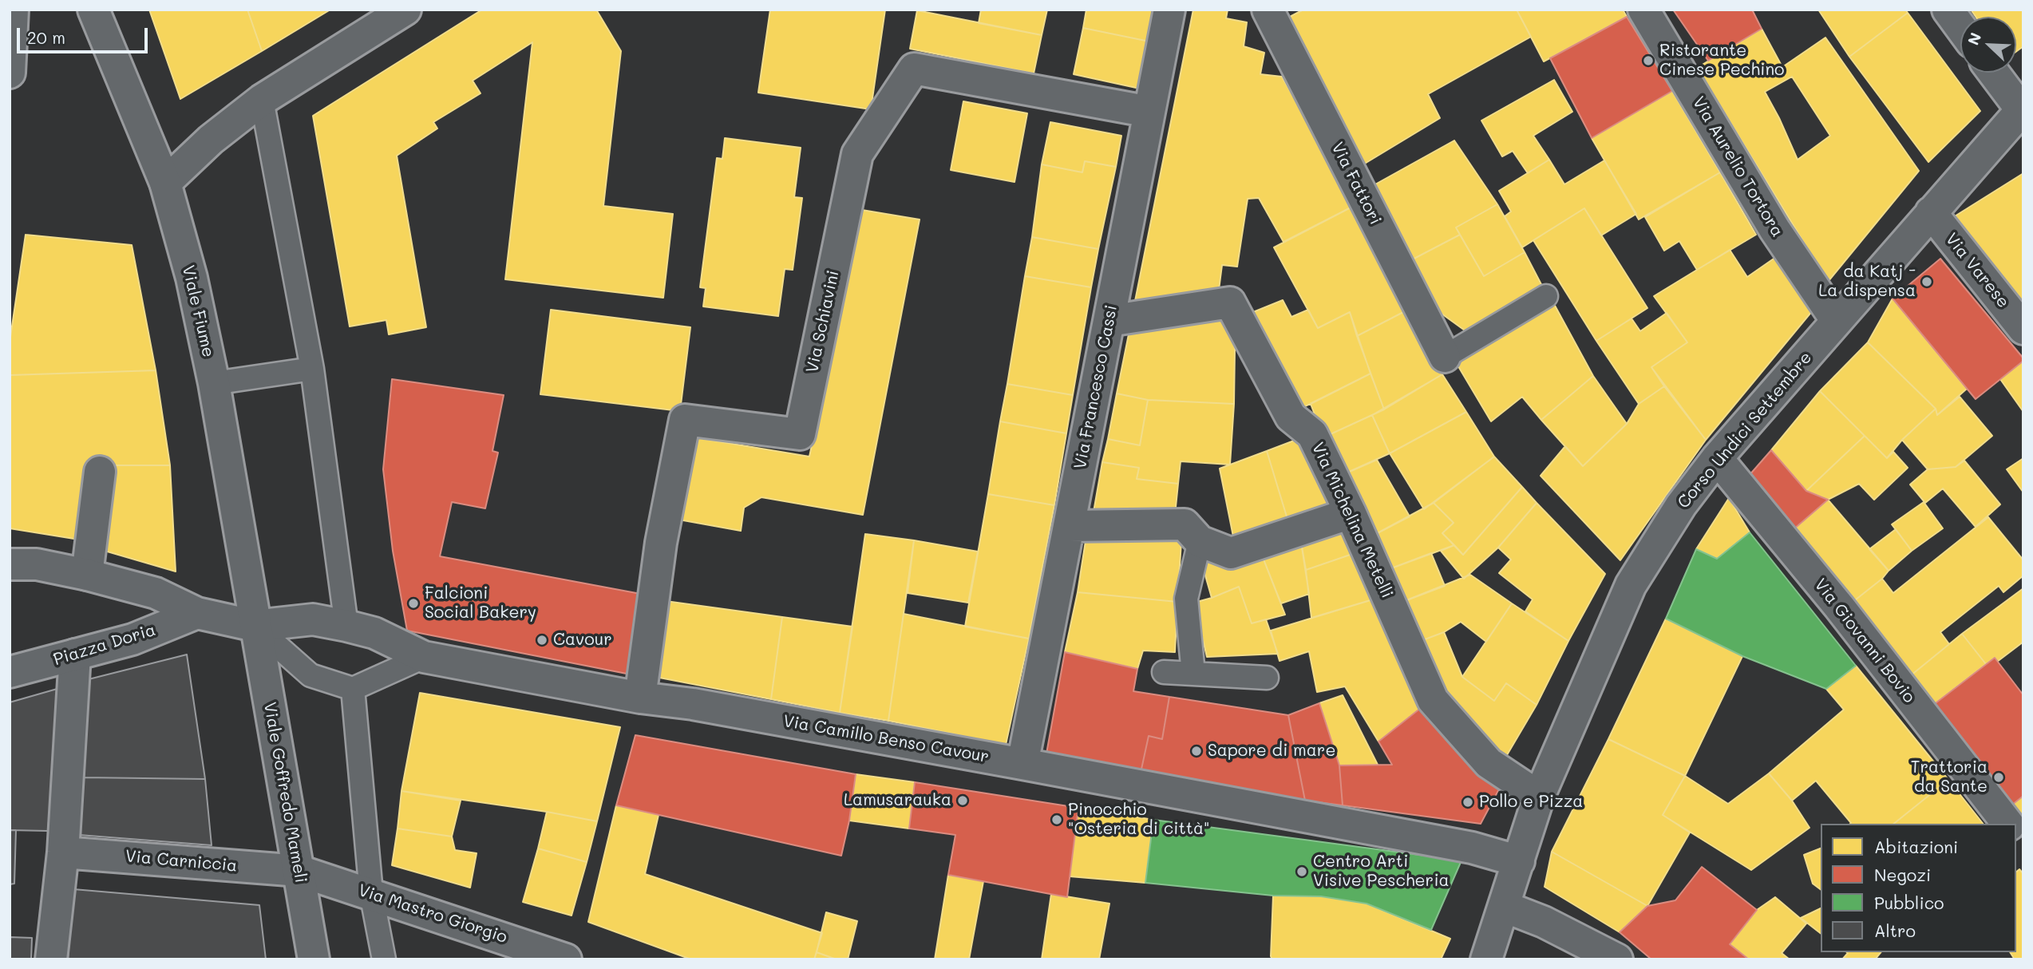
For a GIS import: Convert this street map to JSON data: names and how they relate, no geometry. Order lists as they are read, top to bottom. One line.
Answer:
{"streets":{"street":["Via Aurelio Tortora","Via Fattori","Via Varese","Viale Fiume","Via Schiavini","Via Francesco Cassi","Corso Undici Settembre","Via Michelina Metelli","Via Giovanni Bovio","Piazza Doria","Via Camillo Benso Cavour","Viale Goffredo Mameli","Via Carniccia","Via Mastro Giorgio"]},"crossings":[["Via Aurelio Tortora","Corso Undici Settembre"],["Via Varese","Corso Undici Settembre"],["Viale Fiume","Via Camillo Benso Cavour"],["Viale Fiume","Viale Goffredo Mameli"],["Via Schiavini","Via Francesco Cassi"],["Via Schiavini","Via Camillo Benso Cavour"],["Via Francesco Cassi","Via Michelina Metelli"],["Via Francesco Cassi","Via Camillo Benso Cavour"],["Corso Undici Settembre","Via Michelina Metelli"],["Corso Undici Settembre","Via Giovanni Bovio"],["Corso Undici Settembre","Via Camillo Benso Cavour"],["Via Camillo Benso Cavour","Viale Goffredo Mameli"],["Viale Goffredo Mameli","Via Carniccia"],["Viale Goffredo Mameli","Via Mastro Giorgio"],["Via Carniccia","Via Mastro Giorgio"]],"places":["Ristorante Cinese Pechino","da Katj - La dispensa","Falcioni Social Bakery","Cavour","Sapore di mare","Trattoria da Sante","Lamusarauka","Pollo e Pizza","Pinocchio \"Osteria di città\"","Centro Arti Visive Pescheria"],"legend":["Abitazioni","Negozi","Pubblico","Altro"],"scale_bar":"20 m","north":"top left"}
